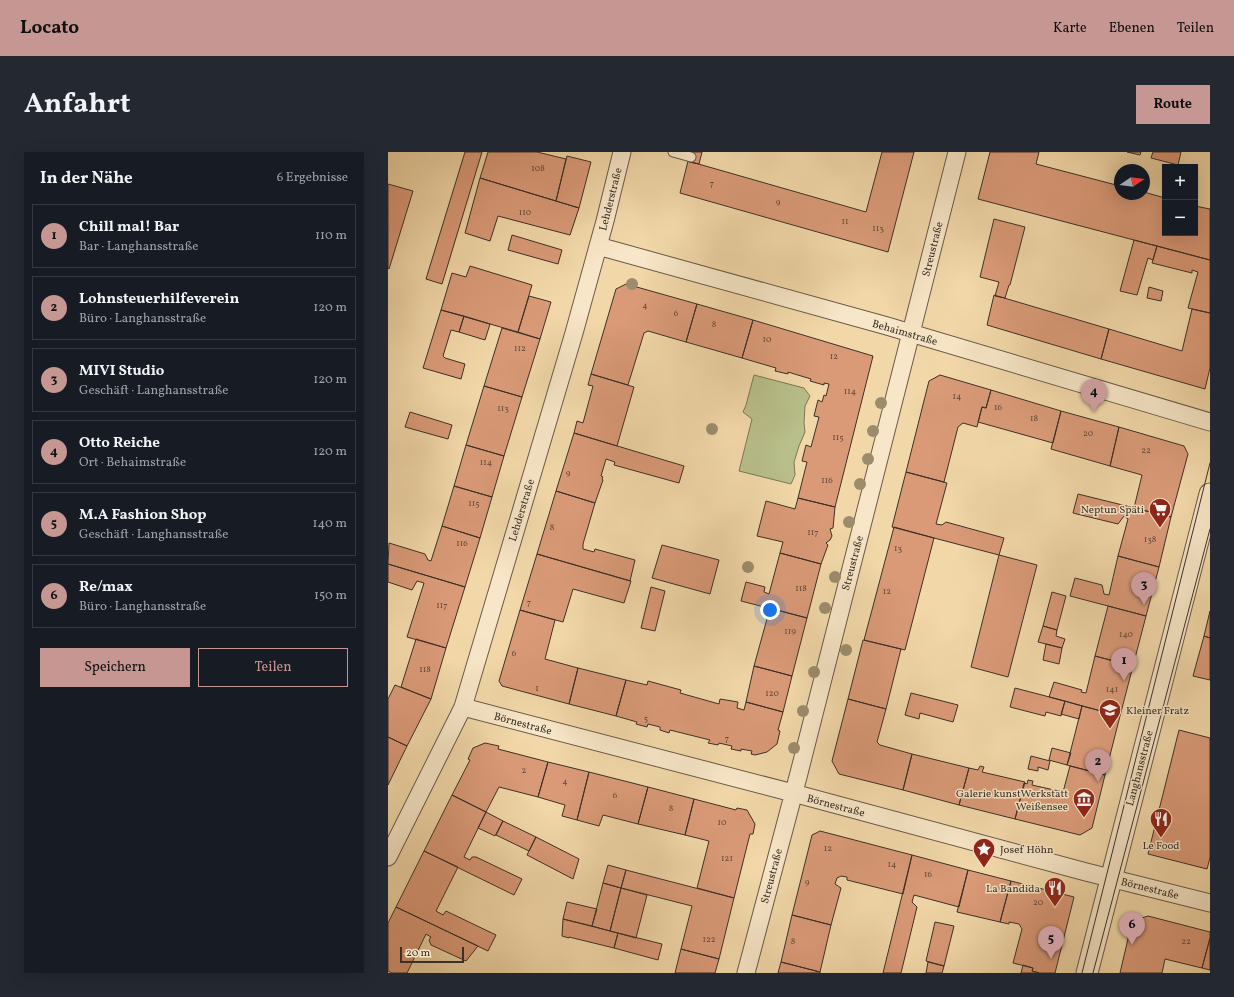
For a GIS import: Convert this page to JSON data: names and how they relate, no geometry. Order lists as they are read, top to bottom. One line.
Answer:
{"streets":{"street":["Lehderstraße","Streustraße","Behaimstraße","Börnestraße","Langhansstraße"]},"crossings":[["Lehderstraße","Behaimstraße"],["Lehderstraße","Börnestraße"],["Streustraße","Behaimstraße"],["Streustraße","Börnestraße"],["Börnestraße","Langhansstraße"]],"places":{"supermarket":["Neptun Späti"],"school or university":["Kleiner Fratz"],"museum":["Galerie kunstWerkstatt Weißensee"],"restaurant":["Le Food","La Bandida"],"place":["Josef Höhn"]},"house_numbers":["108","7","9","110","11","113","4","6","8","10","112","12","114","14","16","113","18","20","115","22","114","9","116","115","8","117","138","116","13","118","12","7","117","119","140","6","118","1","141","120","5","7","2","4","6","8","10","12","121","14","16","9","20","122","8","22"],"scale_bar":"20 m","north":"right","page":{"header":"Locato","nav":["Karte","Ebenen","Teilen"],"title":"Anfahrt","buttons":["Route",["Speichern","Teilen"]],"heading":["In der Nähe","6 Ergebnisse"],"map_buttons":["+","−"],"list":[{"mark":"1","name":"Chill mal! Bar","note":"Bar · Langhansstraße","value":"110 m"},{"mark":"2","name":"Lohnsteuerhilfeverein","note":"Büro · Langhansstraße","value":"120 m"},{"mark":"3","name":"MIVI Studio","note":"Geschäft · Langhansstraße","value":"120 m"},{"mark":"4","name":"Otto Reiche","note":"Ort · Behaimstraße","value":"120 m"},{"mark":"5","name":"M.A Fashion Shop","note":"Geschäft · Langhansstraße","value":"140 m"},{"mark":"6","name":"Re/max","note":"Büro · Langhansstraße","value":"150 m"}],"pins":["4","3","1","2","6","5"],"scale":"20 m"}}
